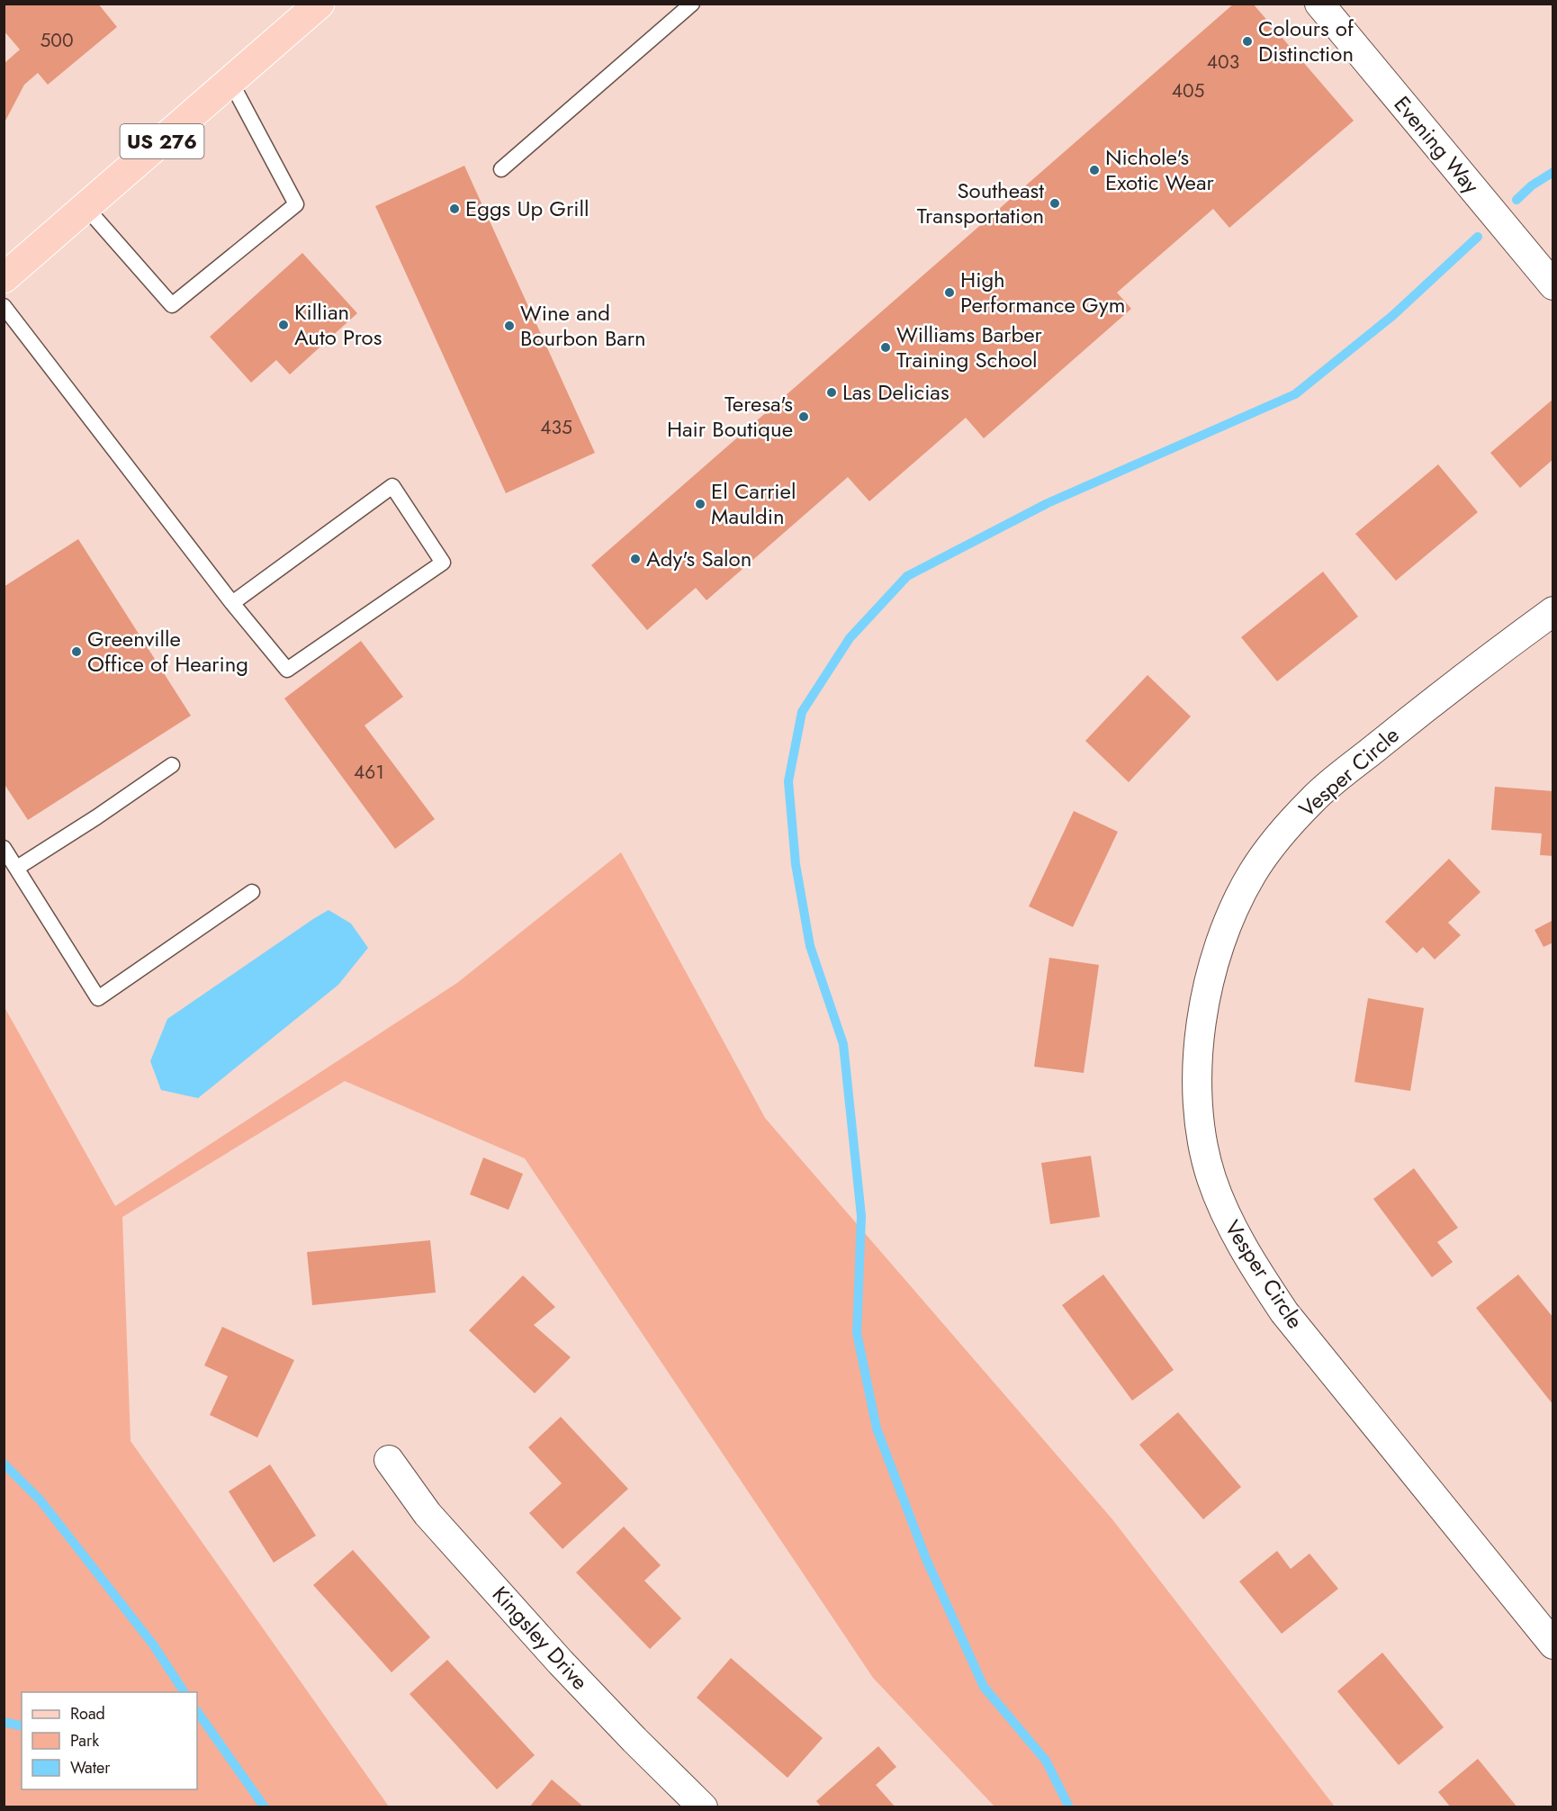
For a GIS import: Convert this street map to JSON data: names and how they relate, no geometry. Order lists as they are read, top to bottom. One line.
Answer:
{"streets":{"main road":["US 276"],"street":["Evening Way","Vesper Circle","Kingsley Drive"]},"places":["Colours of Distinction","Nichole's Exotic Wear","Southeast Transportation","Eggs Up Grill","High Performance Gym","Killian Auto Pros","Wine and Bourbon Barn","Williams Barber Training School","Las Delicias","Teresa's Hair Boutique","El Carriel Mauldin","Ady's Salon","Greenville Office of Hearing"],"house_numbers":["500","403","405","435","461"],"legend":["Road","Park","Water"]}
